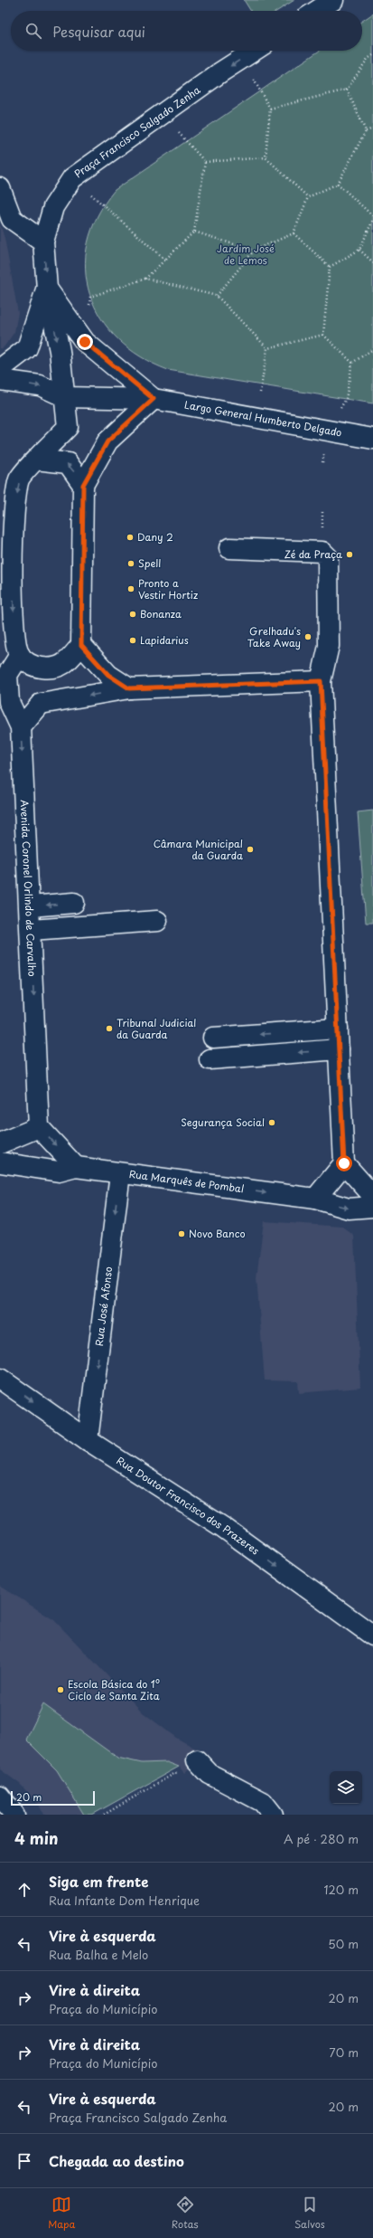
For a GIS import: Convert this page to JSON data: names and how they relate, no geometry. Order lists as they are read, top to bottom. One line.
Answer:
{"streets":{"street":["Praça Francisco Salgado Zenha","Largo General Humberto Delgado","Avenida Coronel Orlindo de Carvalho","Rua Marquês de Pombal","Rua José Afonso","Rua Doutor Francisco dos Prazeres"]},"crossings":[["Praça Francisco Salgado Zenha","Largo General Humberto Delgado"],["Praça Francisco Salgado Zenha","Avenida Coronel Orlindo de Carvalho"],["Rua Marquês de Pombal","Rua José Afonso"],["Rua José Afonso","Rua Doutor Francisco dos Prazeres"]],"one_way":["Avenida Coronel Orlindo de Carvalho","Rua José Afonso","Rua Doutor Francisco dos Prazeres"],"parks":["Jardim José de Lemos"],"places":["Dany 2","Zé da Praça","Spell","Pronto a Vestir Hortiz","Bonanza","Grelhadu's Take Away","Lapidarius","Câmara Municipal da Guarda","Tribunal Judicial da Guarda","Segurança Social","Novo Banco","Escola Básica do 1º Ciclo de Santa Zita"],"scale_bar":"20 m","page":{"search":"Pesquisar aqui","scale":"20 m","heading":["4 min","A pé · 280 m"],"list":[["Siga em frente","Rua Infante Dom Henrique","120 m"],["Vire à esquerda","Rua Balha e Melo","50 m"],["Vire à direita","Praça do Município","20 m"],["Vire à direita","Praça do Município","70 m"],["Vire à esquerda","Praça Francisco Salgado Zenha","20 m"],"Chegada ao destino"],"nav":["Mapa","Rotas","Salvos"]}}
